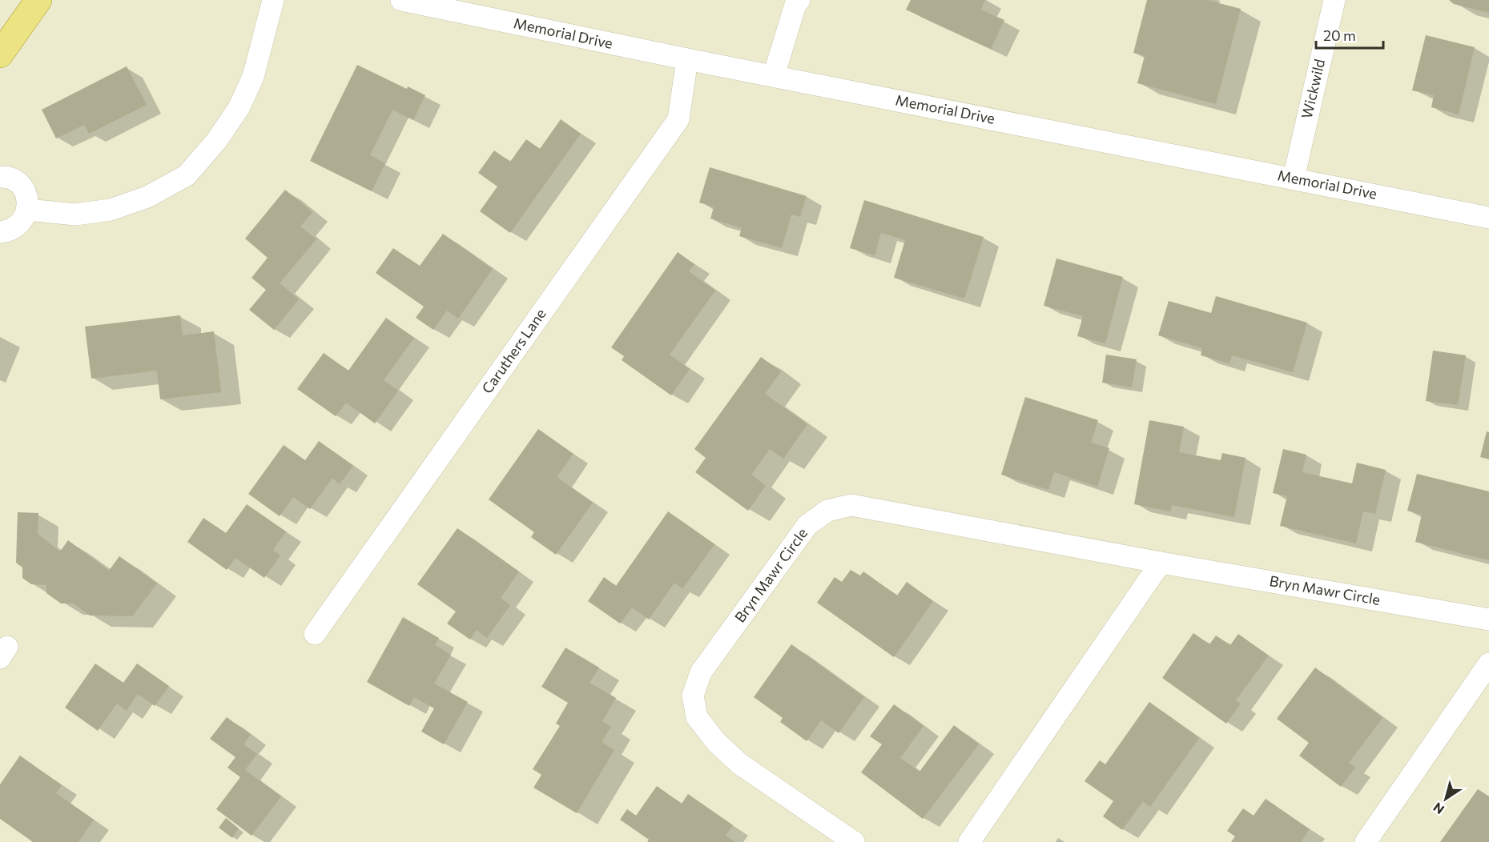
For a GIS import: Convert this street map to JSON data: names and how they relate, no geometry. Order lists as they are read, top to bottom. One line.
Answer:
{"streets":{"street":["Memorial Drive","Wickwild","Caruthers Lane","Bryn Mawr Circle"]},"crossings":[["Memorial Drive","Wickwild"],["Memorial Drive","Caruthers Lane"]],"scale_bar":"20 m","north":"bottom left"}
